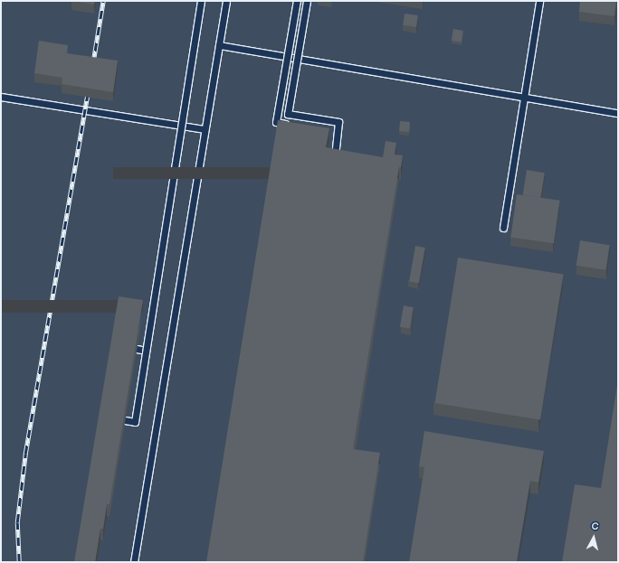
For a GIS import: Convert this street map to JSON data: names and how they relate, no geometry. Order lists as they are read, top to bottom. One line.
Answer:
{"north":"top"}
